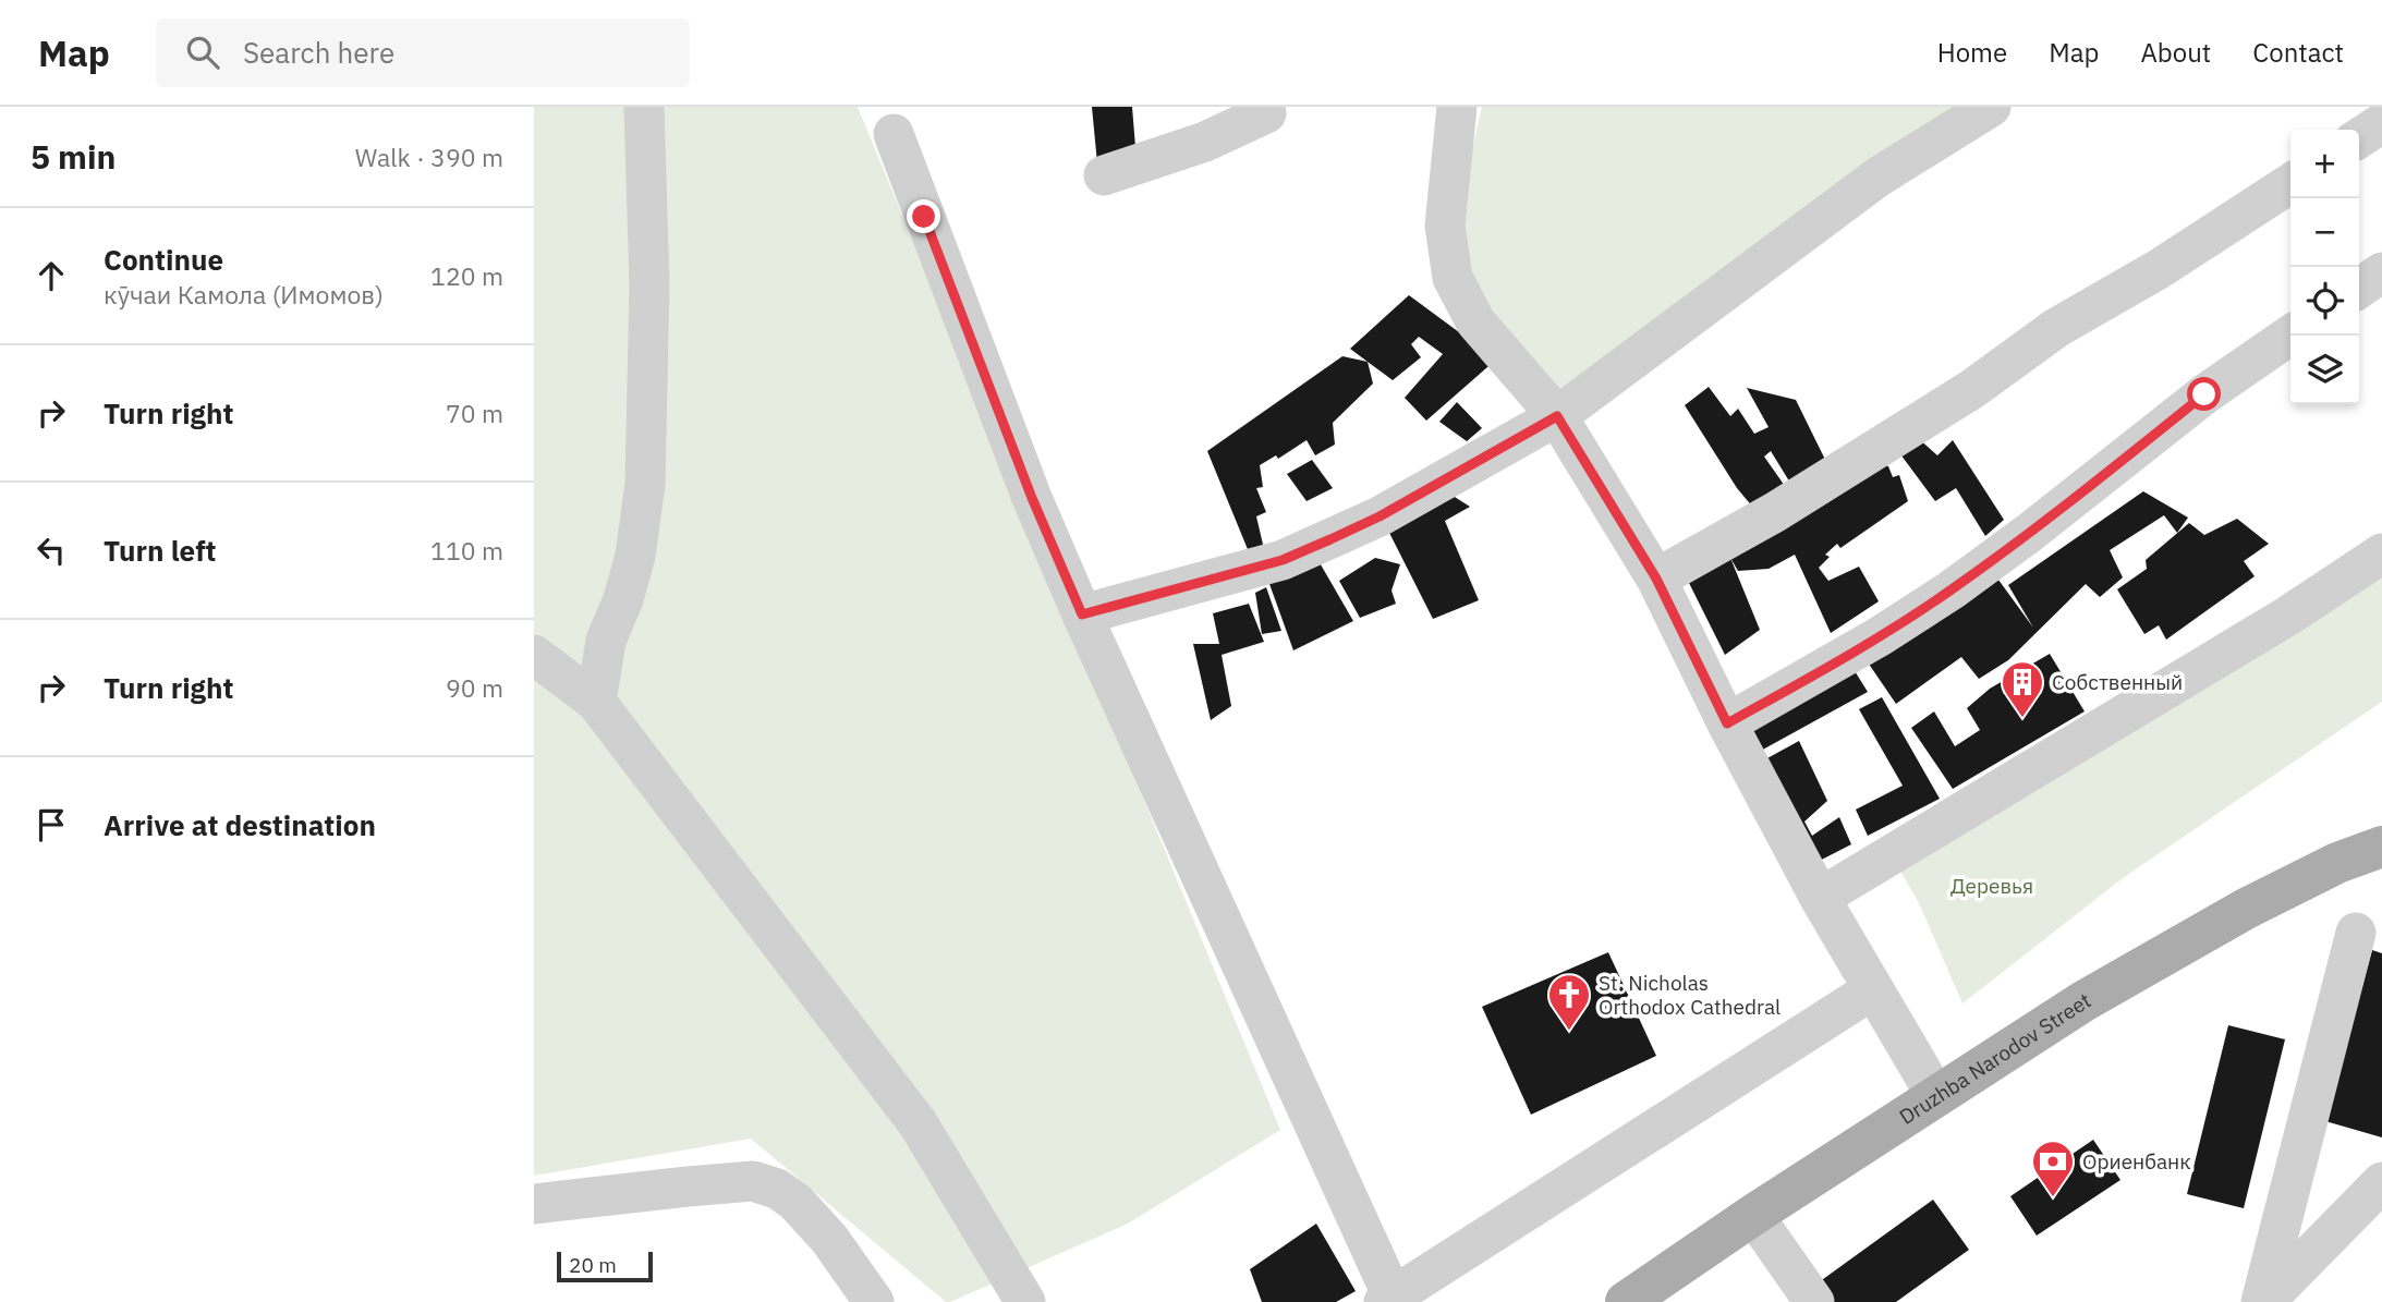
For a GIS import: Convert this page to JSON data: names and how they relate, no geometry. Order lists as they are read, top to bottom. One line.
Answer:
{"streets":{"main road":["Druzhba Narodov Street"]},"parks":["Деревья"],"places":{"building":["Собственный"],"church":["St. Nicholas Orthodox Cathedral"],"bank":["Ориенбанк"]},"scale_bar":"20 m","page":{"header":"Map","search":"Search here","nav":["Home","Map","About","Contact"],"heading":["5 min","Walk · 390 m"],"map_buttons":["+","−"],"list":[["Continue","кӯчаи Камола (Имомов)","120 m"],["Turn right","70 m"],["Turn left","110 m"],["Turn right","90 m"],"Arrive at destination"],"scale":"20 m"}}
